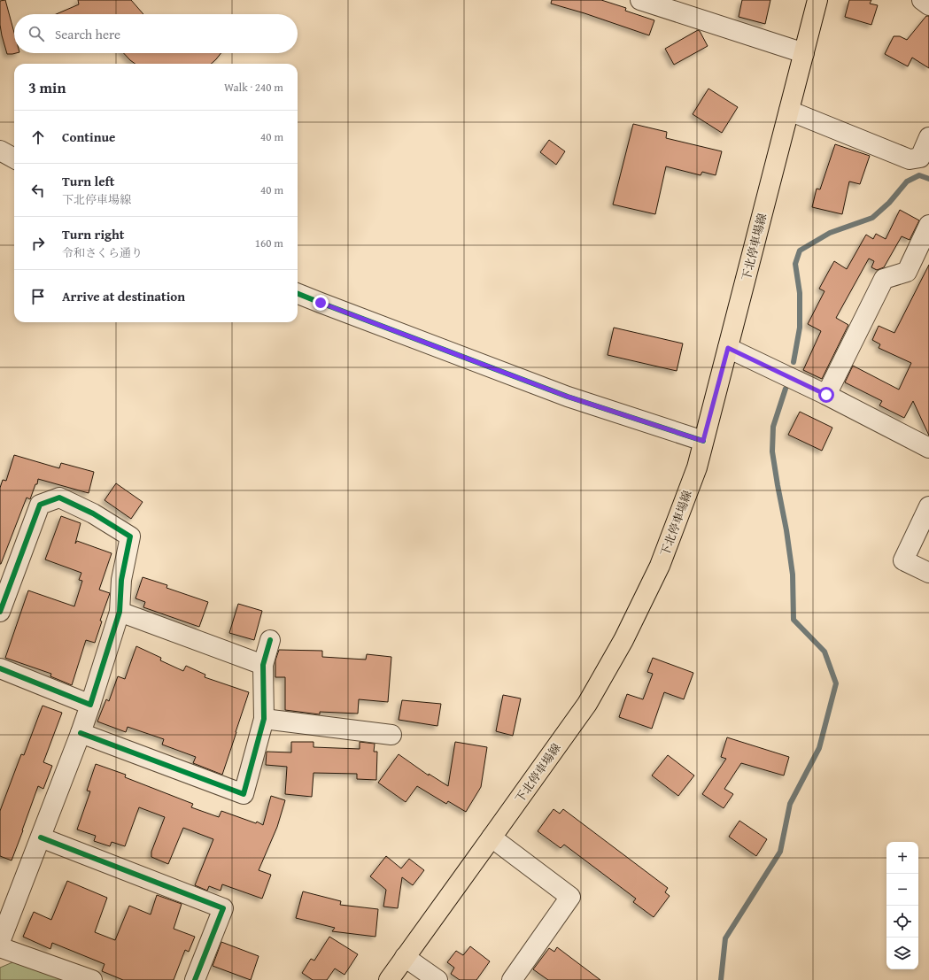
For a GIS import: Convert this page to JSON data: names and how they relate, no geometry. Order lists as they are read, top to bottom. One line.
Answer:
{"streets":{"main road":["下北停車場線"]},"page":{"search":"Search here","heading":["3 min","Walk · 240 m"],"list":[["Continue","40 m"],["Turn left","下北停車場線","40 m"],["Turn right","令和さくら通り","160 m"],"Arrive at destination"],"map_buttons":["+","−"]}}
